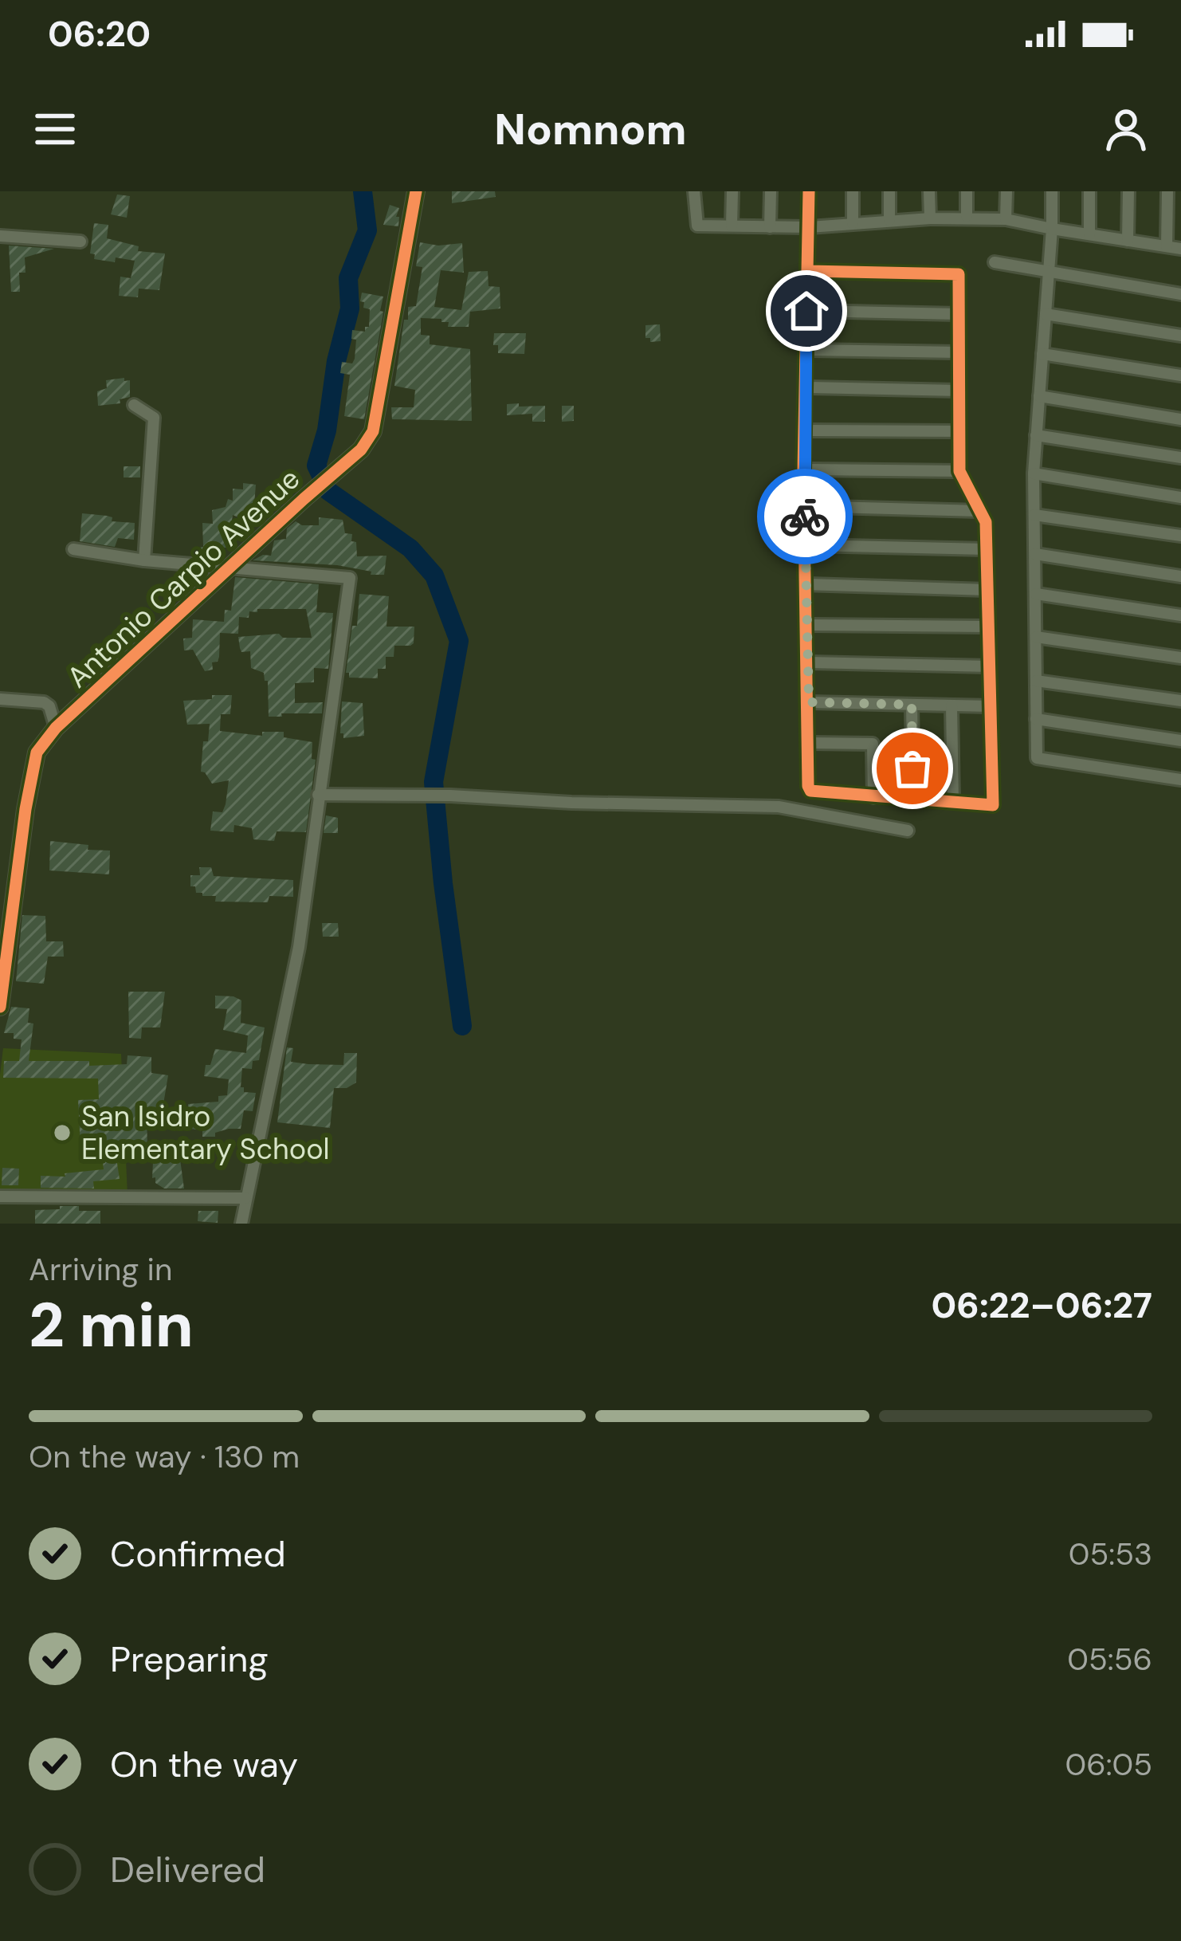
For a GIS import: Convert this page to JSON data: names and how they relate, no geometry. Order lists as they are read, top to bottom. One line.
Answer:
{"streets":{"street":["Antonio Carpio Avenue"]},"places":["San Isidro Elementary School"],"page":{"status":"06:20","header":"Nomnom","heading":["2 min","Arriving in","06:22–06:27"],"bar":"On the way · 130 m","list":[["Confirmed","05:53"],["Preparing","05:56"],["On the way","06:05"],"Delivered"]}}
